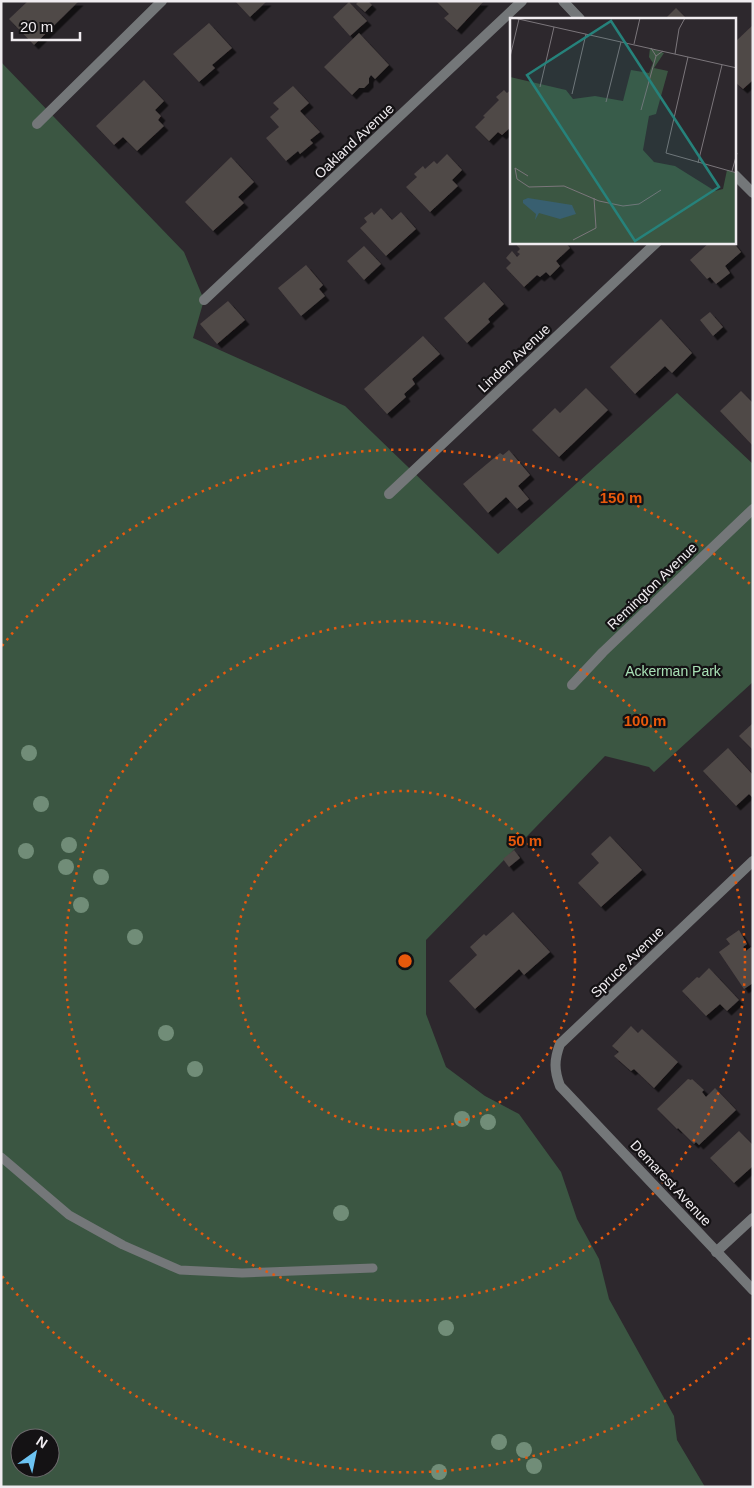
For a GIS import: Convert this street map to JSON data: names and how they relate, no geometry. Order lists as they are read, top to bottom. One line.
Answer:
{"streets":{"street":["Oakland Avenue","Linden Avenue","Remington Avenue","Spruce Avenue","Demarest Avenue"]},"crossings":[["Spruce Avenue","Demarest Avenue"]],"parks":["Ackerman Park"],"scale_bar":"20 m","north":"top right","rings":["150 m","100 m","50 m"]}
